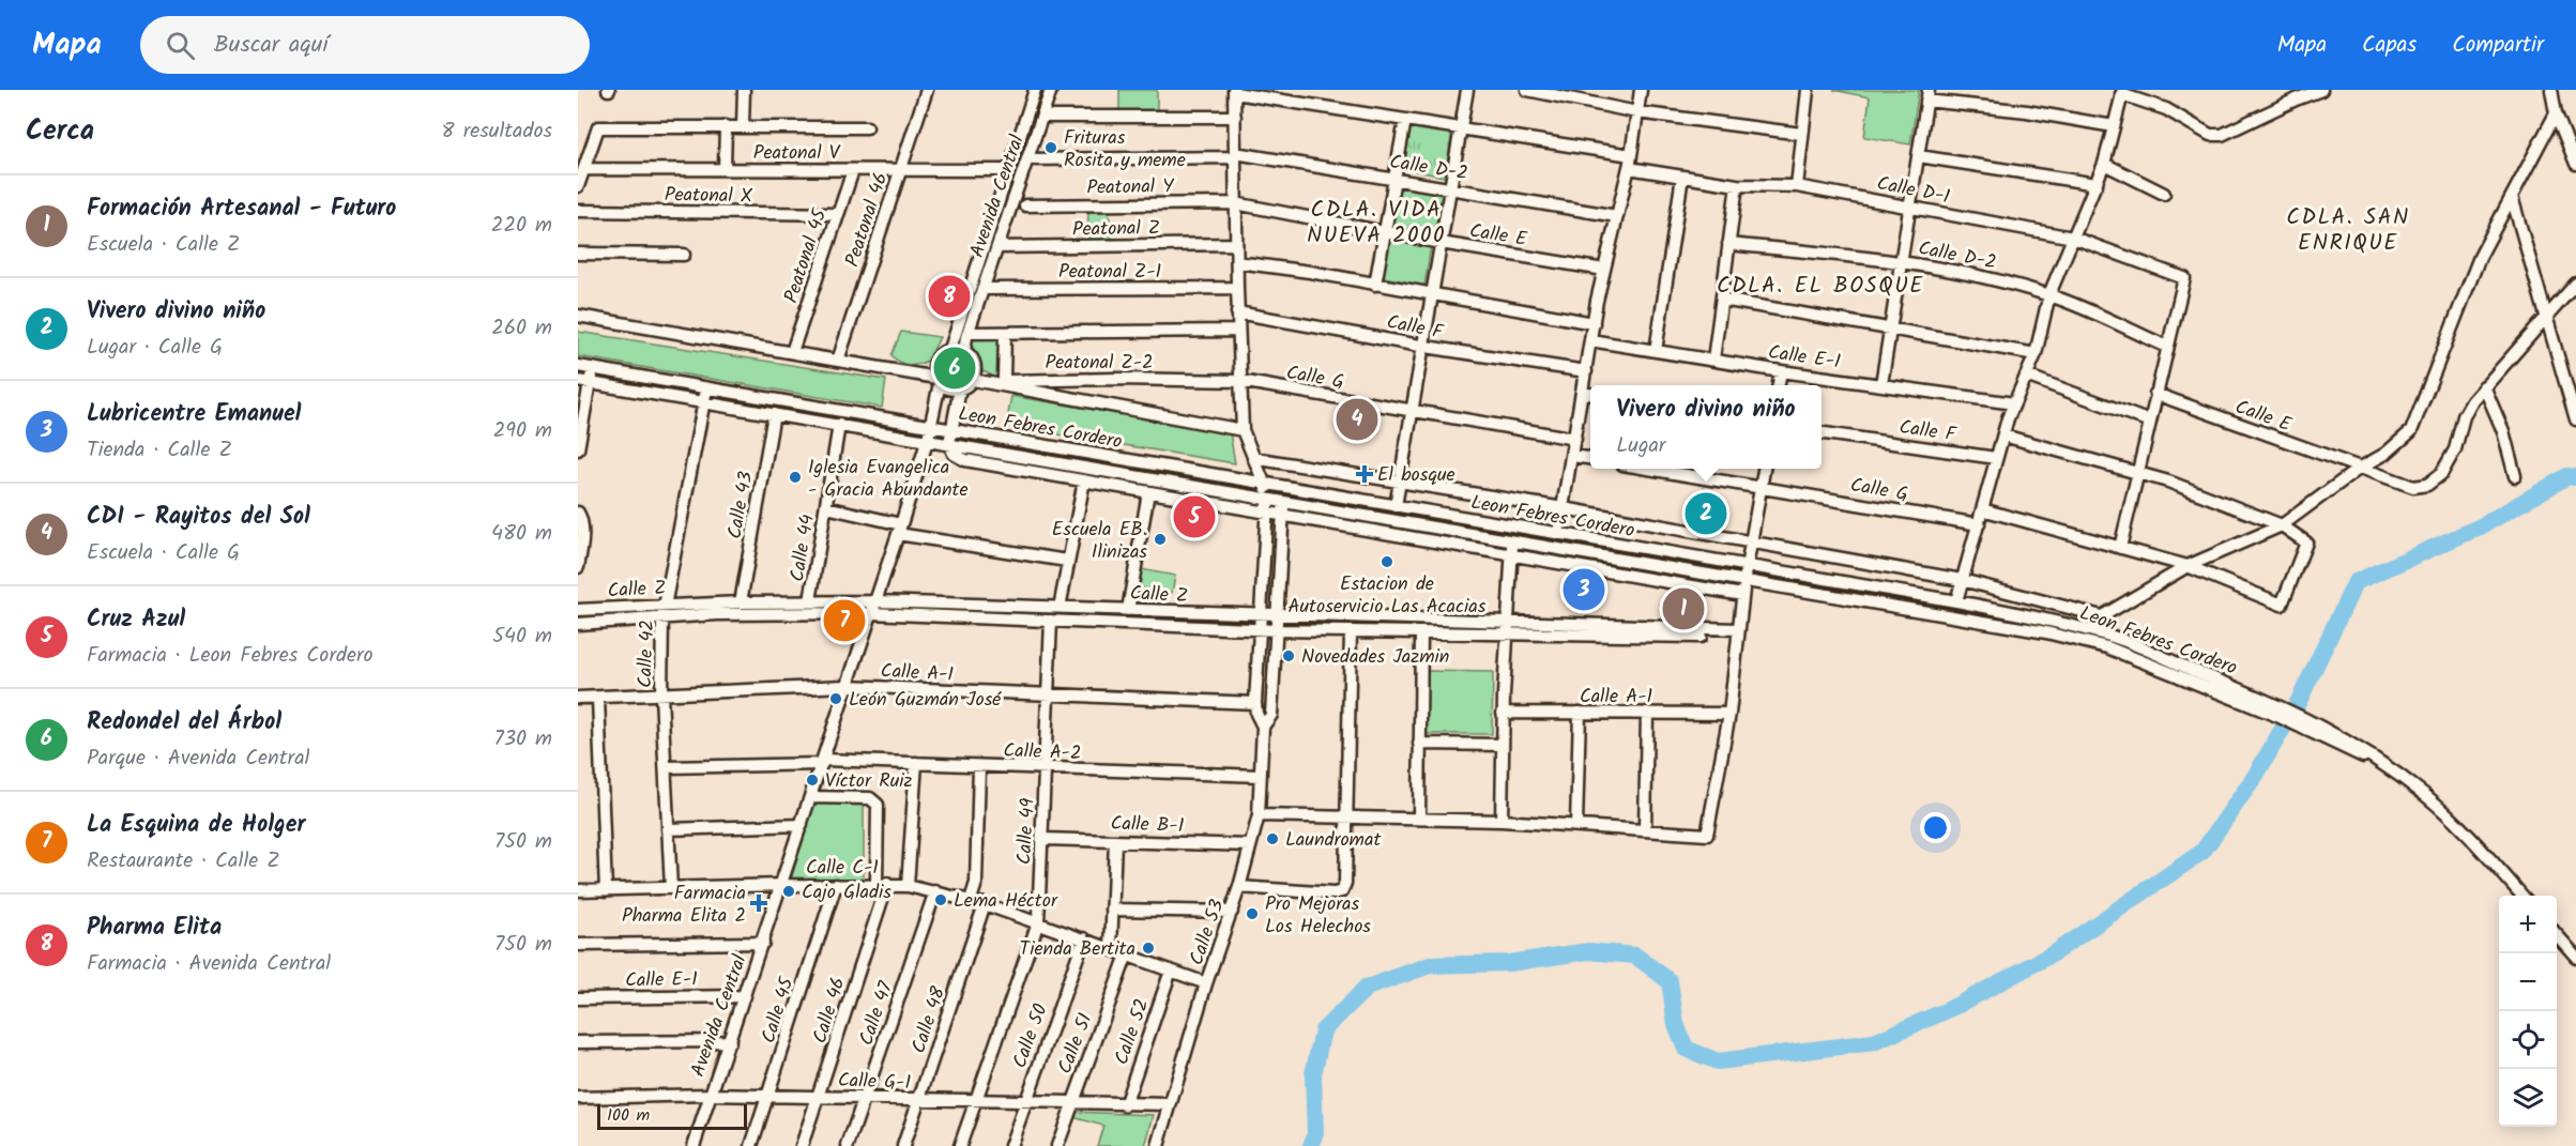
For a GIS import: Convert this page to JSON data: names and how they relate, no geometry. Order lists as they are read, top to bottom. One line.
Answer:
{"streets":{"street":["Peatonal V","Calle D-2","Peatonal Y","Calle D-1","Peatonal X","Avenida Central","Peatonal 46","Peatonal Z","Calle E","Peatonal 45","Peatonal Z-1","Calle F","Calle E-1","Peatonal Z-2","Calle G","Leon Febres Cordero","Calle 43","Calle 44","Calle Z","Calle 42","Calle A-1","Calle A-2","Calle B-1","Calle 49","Calle C-1","Calle 53","Calle 45","Calle 46","Calle 47","Calle 48","Calle 52","Calle 50","Calle 51","Calle G-1"]},"crossings":[["Peatonal V","Avenida Central"],["Peatonal V","Peatonal 46"],["Peatonal V","Peatonal 45"],["Calle D-2","Calle D-1"],["Calle D-2","Calle 53"],["Peatonal Y","Calle E"],["Peatonal Y","Calle 53"],["Peatonal X","Peatonal 45"],["Avenida Central","Peatonal Z"],["Avenida Central","Peatonal Z-1"],["Avenida Central","Calle E-1"],["Avenida Central","Peatonal Z-2"],["Avenida Central","Leon Febres Cordero"],["Avenida Central","Calle Z"],["Avenida Central","Calle A-1"],["Avenida Central","Calle A-2"],["Avenida Central","Calle C-1"],["Avenida Central","Calle 46"],["Avenida Central","Calle G-1"],["Peatonal Z","Calle 53"],["Calle E","Calle 53"],["Peatonal Z-1","Calle 53"],["Calle F","Calle 53"],["Peatonal Z-2","Calle G"],["Peatonal Z-2","Calle 53"],["Calle G","Calle 53"],["Leon Febres Cordero","Calle 43"],["Leon Febres Cordero","Calle 44"],["Leon Febres Cordero","Calle 42"],["Leon Febres Cordero","Calle 53"],["Calle 43","Calle Z"],["Calle 44","Calle Z"],["Calle Z","Calle 42"],["Calle Z","Calle 49"],["Calle Z","Calle 53"],["Calle 42","Calle A-1"],["Calle 42","Calle A-2"],["Calle 42","Calle C-1"],["Calle A-1","Calle 49"],["Calle A-1","Calle 53"],["Calle A-2","Calle 49"],["Calle A-2","Calle 53"],["Calle B-1","Calle 49"],["Calle B-1","Calle 53"],["Calle 49","Calle C-1"],["Calle 49","Calle G-1"],["Calle C-1","Calle 53"],["Calle C-1","Calle 45"],["Calle C-1","Calle 46"],["Calle C-1","Calle 47"],["Calle C-1","Calle 48"],["Calle C-1","Calle 52"],["Calle C-1","Calle 50"],["Calle C-1","Calle 51"],["Calle 53","Calle G-1"],["Calle 45","Calle G-1"],["Calle 46","Calle G-1"],["Calle 47","Calle G-1"],["Calle 48","Calle G-1"],["Calle 52","Calle G-1"],["Calle 50","Calle G-1"],["Calle 51","Calle G-1"]],"districts":["CDLA. VIDA NUEVA 2000","CDLA. SAN ENRIQUE","CDLA. EL BOSQUE"],"places":{"other":["Frituras Rosita y meme","Iglesia Evangelica - Gracia Abundante","Escuela EB. Ilinizas","Estacion de Autoservicio Las Acacias","Novedades Jazmin","León Guzmán José","Víctor Ruiz","Laundromat","Cajo Gladis","Lema Héctor","Pro Mejoras Los Helechos","Tienda Bertita"],"health":["El bosque","Farmacia Pharma Elita 2"]},"scale_bar":"100 m","page":{"header":"Mapa","search":"Buscar aquí","nav":["Mapa","Capas","Compartir"],"heading":["Cerca","8 resultados"],"list":[{"mark":"1","name":"Formación Artesanal - Futuro","note":"Escuela · Calle Z","value":"220 m"},{"mark":"2","name":"Vivero divino niño","note":"Lugar · Calle G","value":"260 m"},{"mark":"3","name":"Lubricentre Emanuel","note":"Tienda · Calle Z","value":"290 m"},{"mark":"4","name":"CDI - Rayitos del Sol","note":"Escuela · Calle G","value":"480 m"},{"mark":"5","name":"Cruz Azul","note":"Farmacia · Leon Febres Cordero","value":"540 m"},{"mark":"6","name":"Redondel del Árbol","note":"Parque · Avenida Central","value":"730 m"},{"mark":"7","name":"La Esquina de Holger","note":"Restaurante · Calle Z","value":"750 m"},{"mark":"8","name":"Pharma Elita","note":"Farmacia · Avenida Central","value":"750 m"}],"pins":["8","6","4","2","5","3","1","7"],"popup":["Vivero divino niño","Lugar"],"map_buttons":["+","−"],"scale":"100 m"}}
